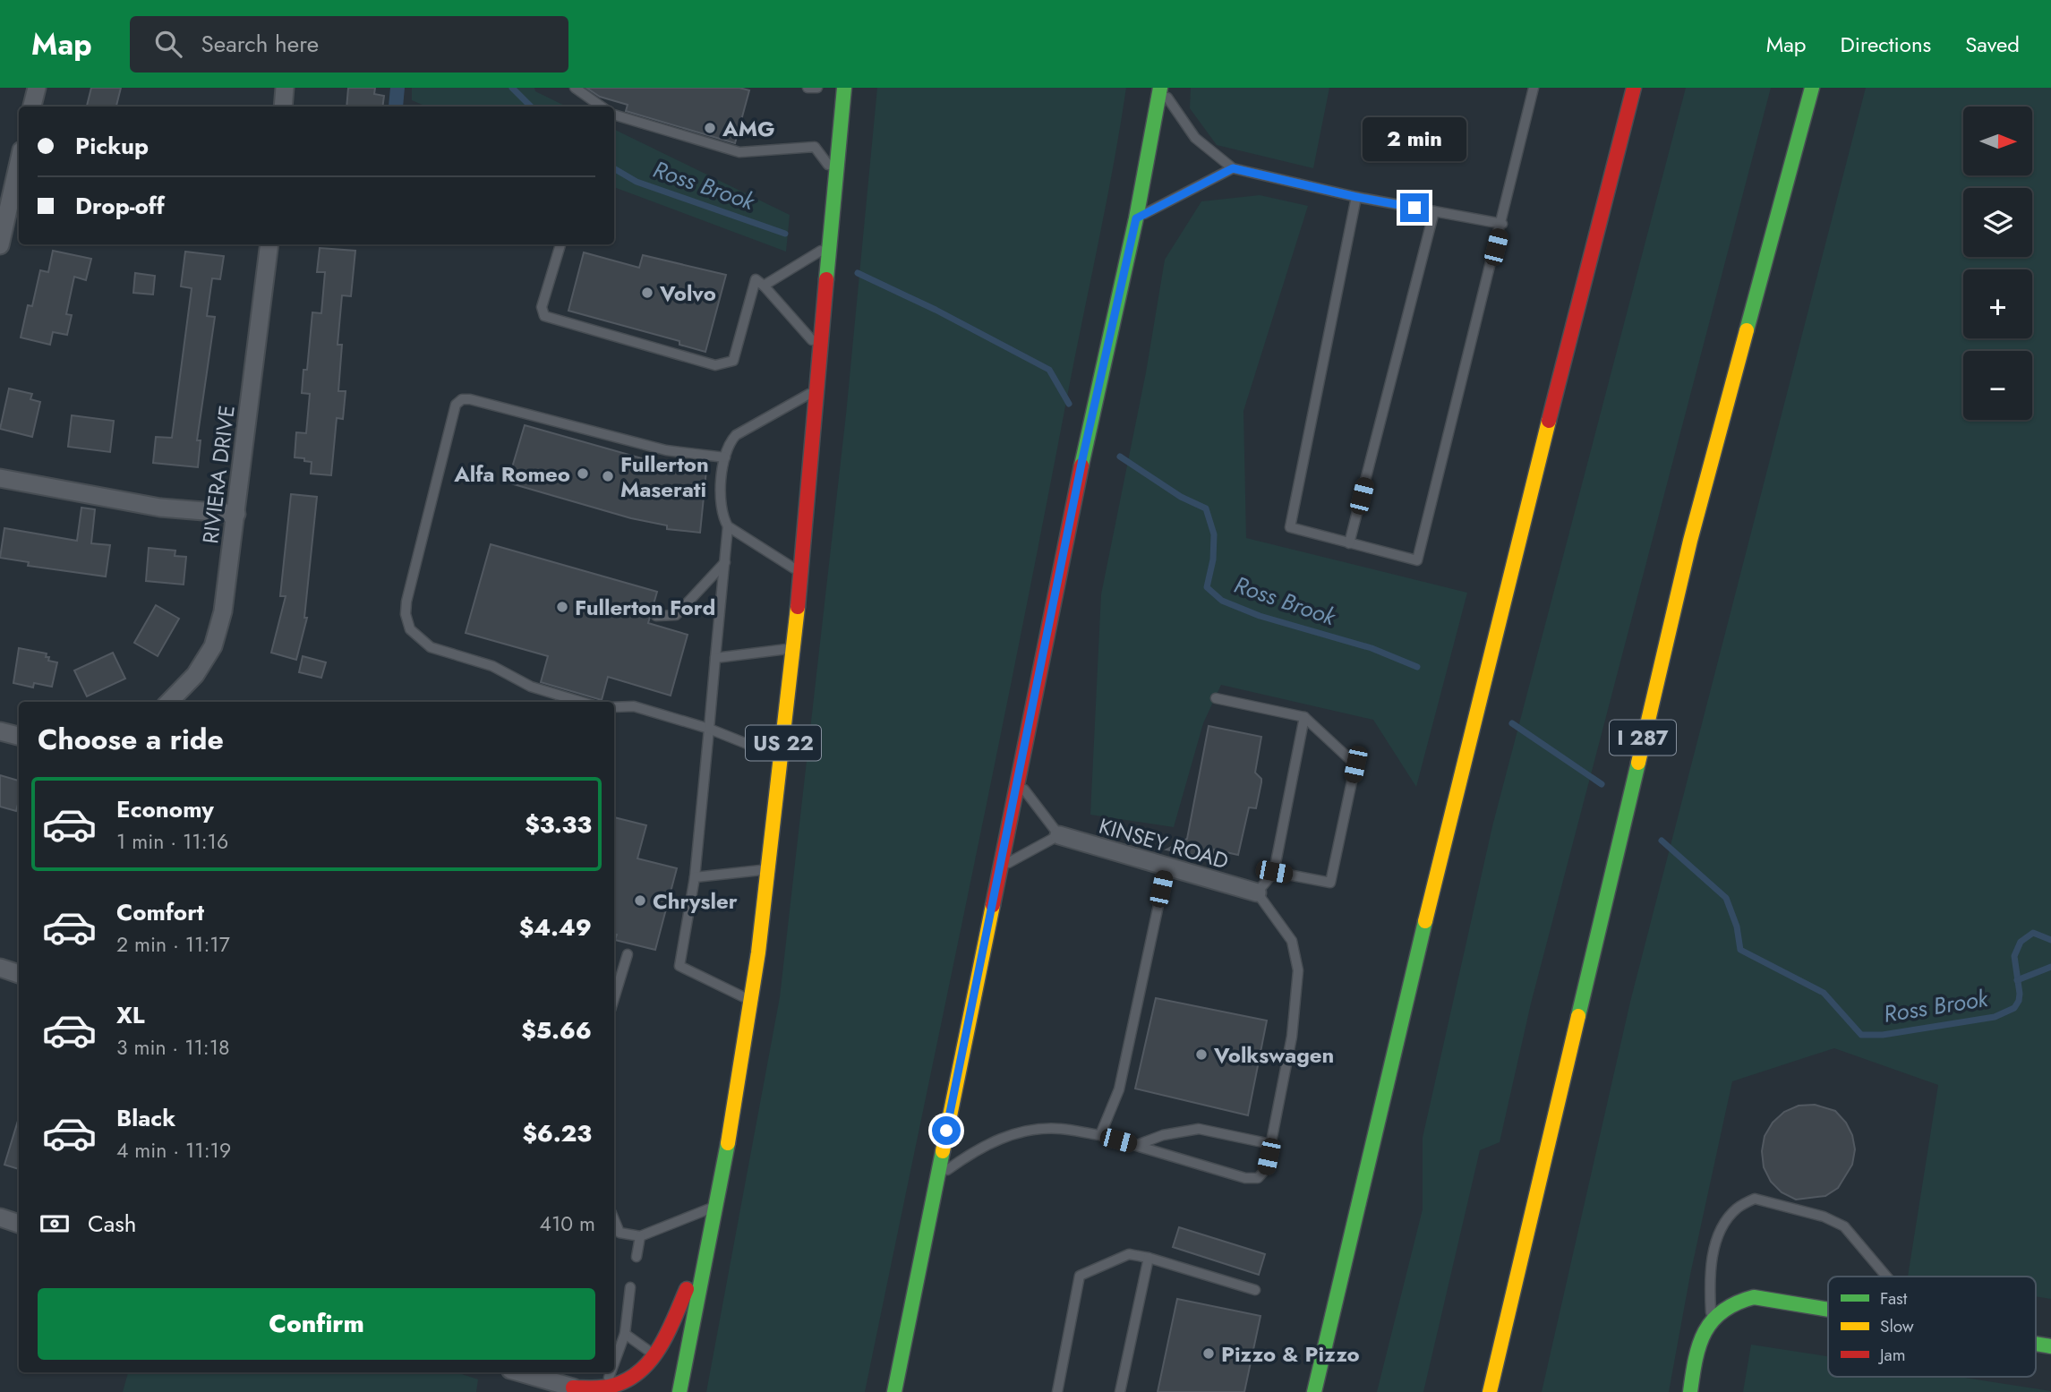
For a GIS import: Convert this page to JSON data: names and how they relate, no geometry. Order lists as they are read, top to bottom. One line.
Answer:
{"streets":{"main road":["I 287","US 22"],"street":["RIVIERA DRIVE","KINSEY ROAD"]},"water":["Ross Brook"],"places":["AMG","Volvo","Alfa Romeo","Fullerton Maserati","Fullerton Ford","Chrysler","Volkswagen","Pizzo & Pizzo"],"legend":["Fast","Slow","Jam"],"north":"right","page":{"header":"Map","search":"Search here","nav":["Map","Directions","Saved"],"map_buttons":["+","−"],"banner":["Pickup","Drop-off"],"bubble":"2 min","heading":"Choose a ride","list":[{"name":"Economy","note":"1 min · 11:16","value":"$3.33"},{"name":"Comfort","note":"2 min · 11:17","value":"$4.49"},{"name":"XL","note":"3 min · 11:18","value":"$5.66"},{"name":"Black","note":"4 min · 11:19","value":"$6.23"}],"pay":["Cash","410 m"],"buttons":"Confirm"}}
